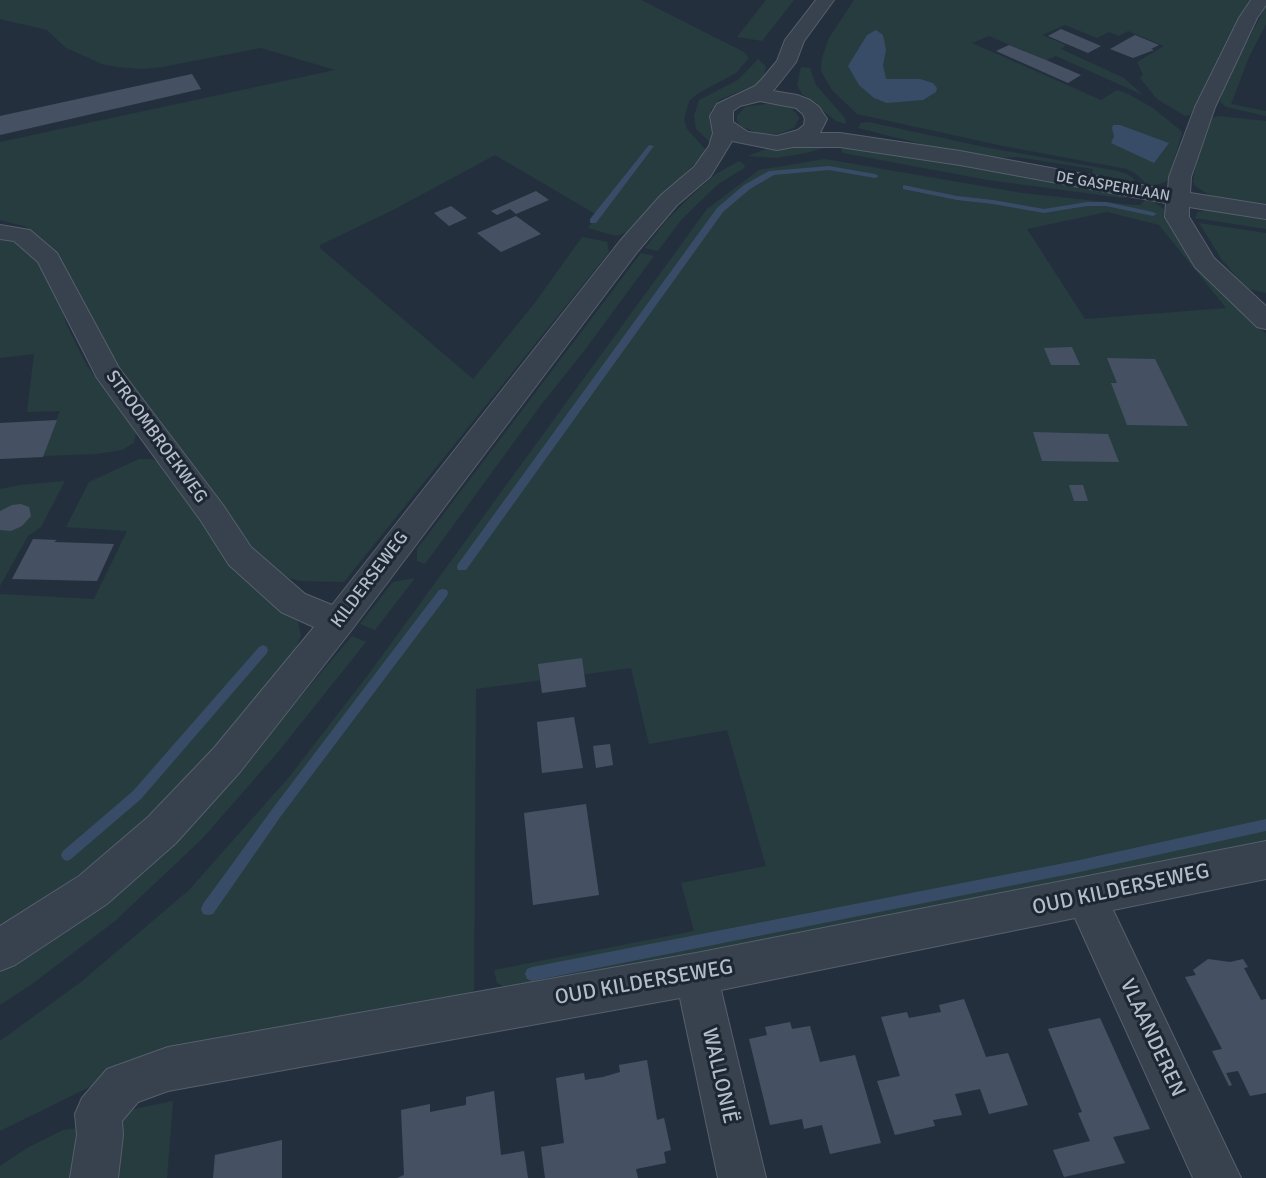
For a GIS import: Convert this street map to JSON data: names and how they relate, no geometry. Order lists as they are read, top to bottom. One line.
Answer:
{"streets":{"street":["DE GASPERILAAN","STROOMBROEKWEG","KILDERSEWEG","OUD KILDERSEWEG","VLAANDEREN","WALLONIË"]},"crossings":[["DE GASPERILAAN","KILDERSEWEG"],["STROOMBROEKWEG","KILDERSEWEG"],["OUD KILDERSEWEG","VLAANDEREN"],["OUD KILDERSEWEG","WALLONIË"]]}
